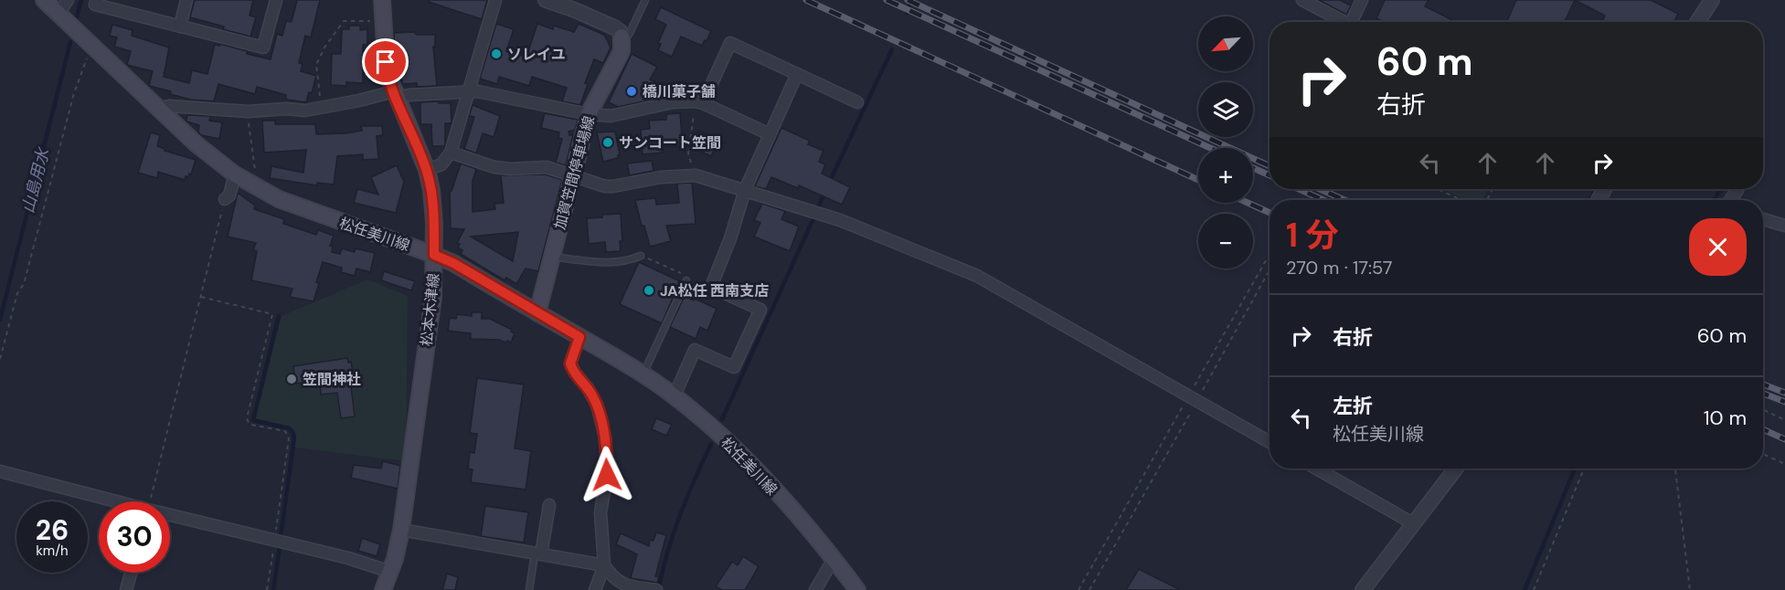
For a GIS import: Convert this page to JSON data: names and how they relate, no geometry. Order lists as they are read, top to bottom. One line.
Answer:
{"streets":{"main road":["加賀笠間停車場線","松任美川線","松本木津線"]},"crossings":[["加賀笠間停車場線","松任美川線"],["松任美川線","松本木津線"]],"water":["山島用水"],"places":["ソレイユ","橋川菓子舗","サンコート笠間","JA松任 西南支店","笠間神社"],"north":"bottom left","page":{"map_buttons":["+","−"],"turn":["60 m","右折"],"heading":["1 分","270 m · 17:57"],"list":[{"name":"右折","value":"60 m"},{"name":"左折","note":"松任美川線","value":"10 m"}],"speed":"26 km/h","limit":"30"}}
